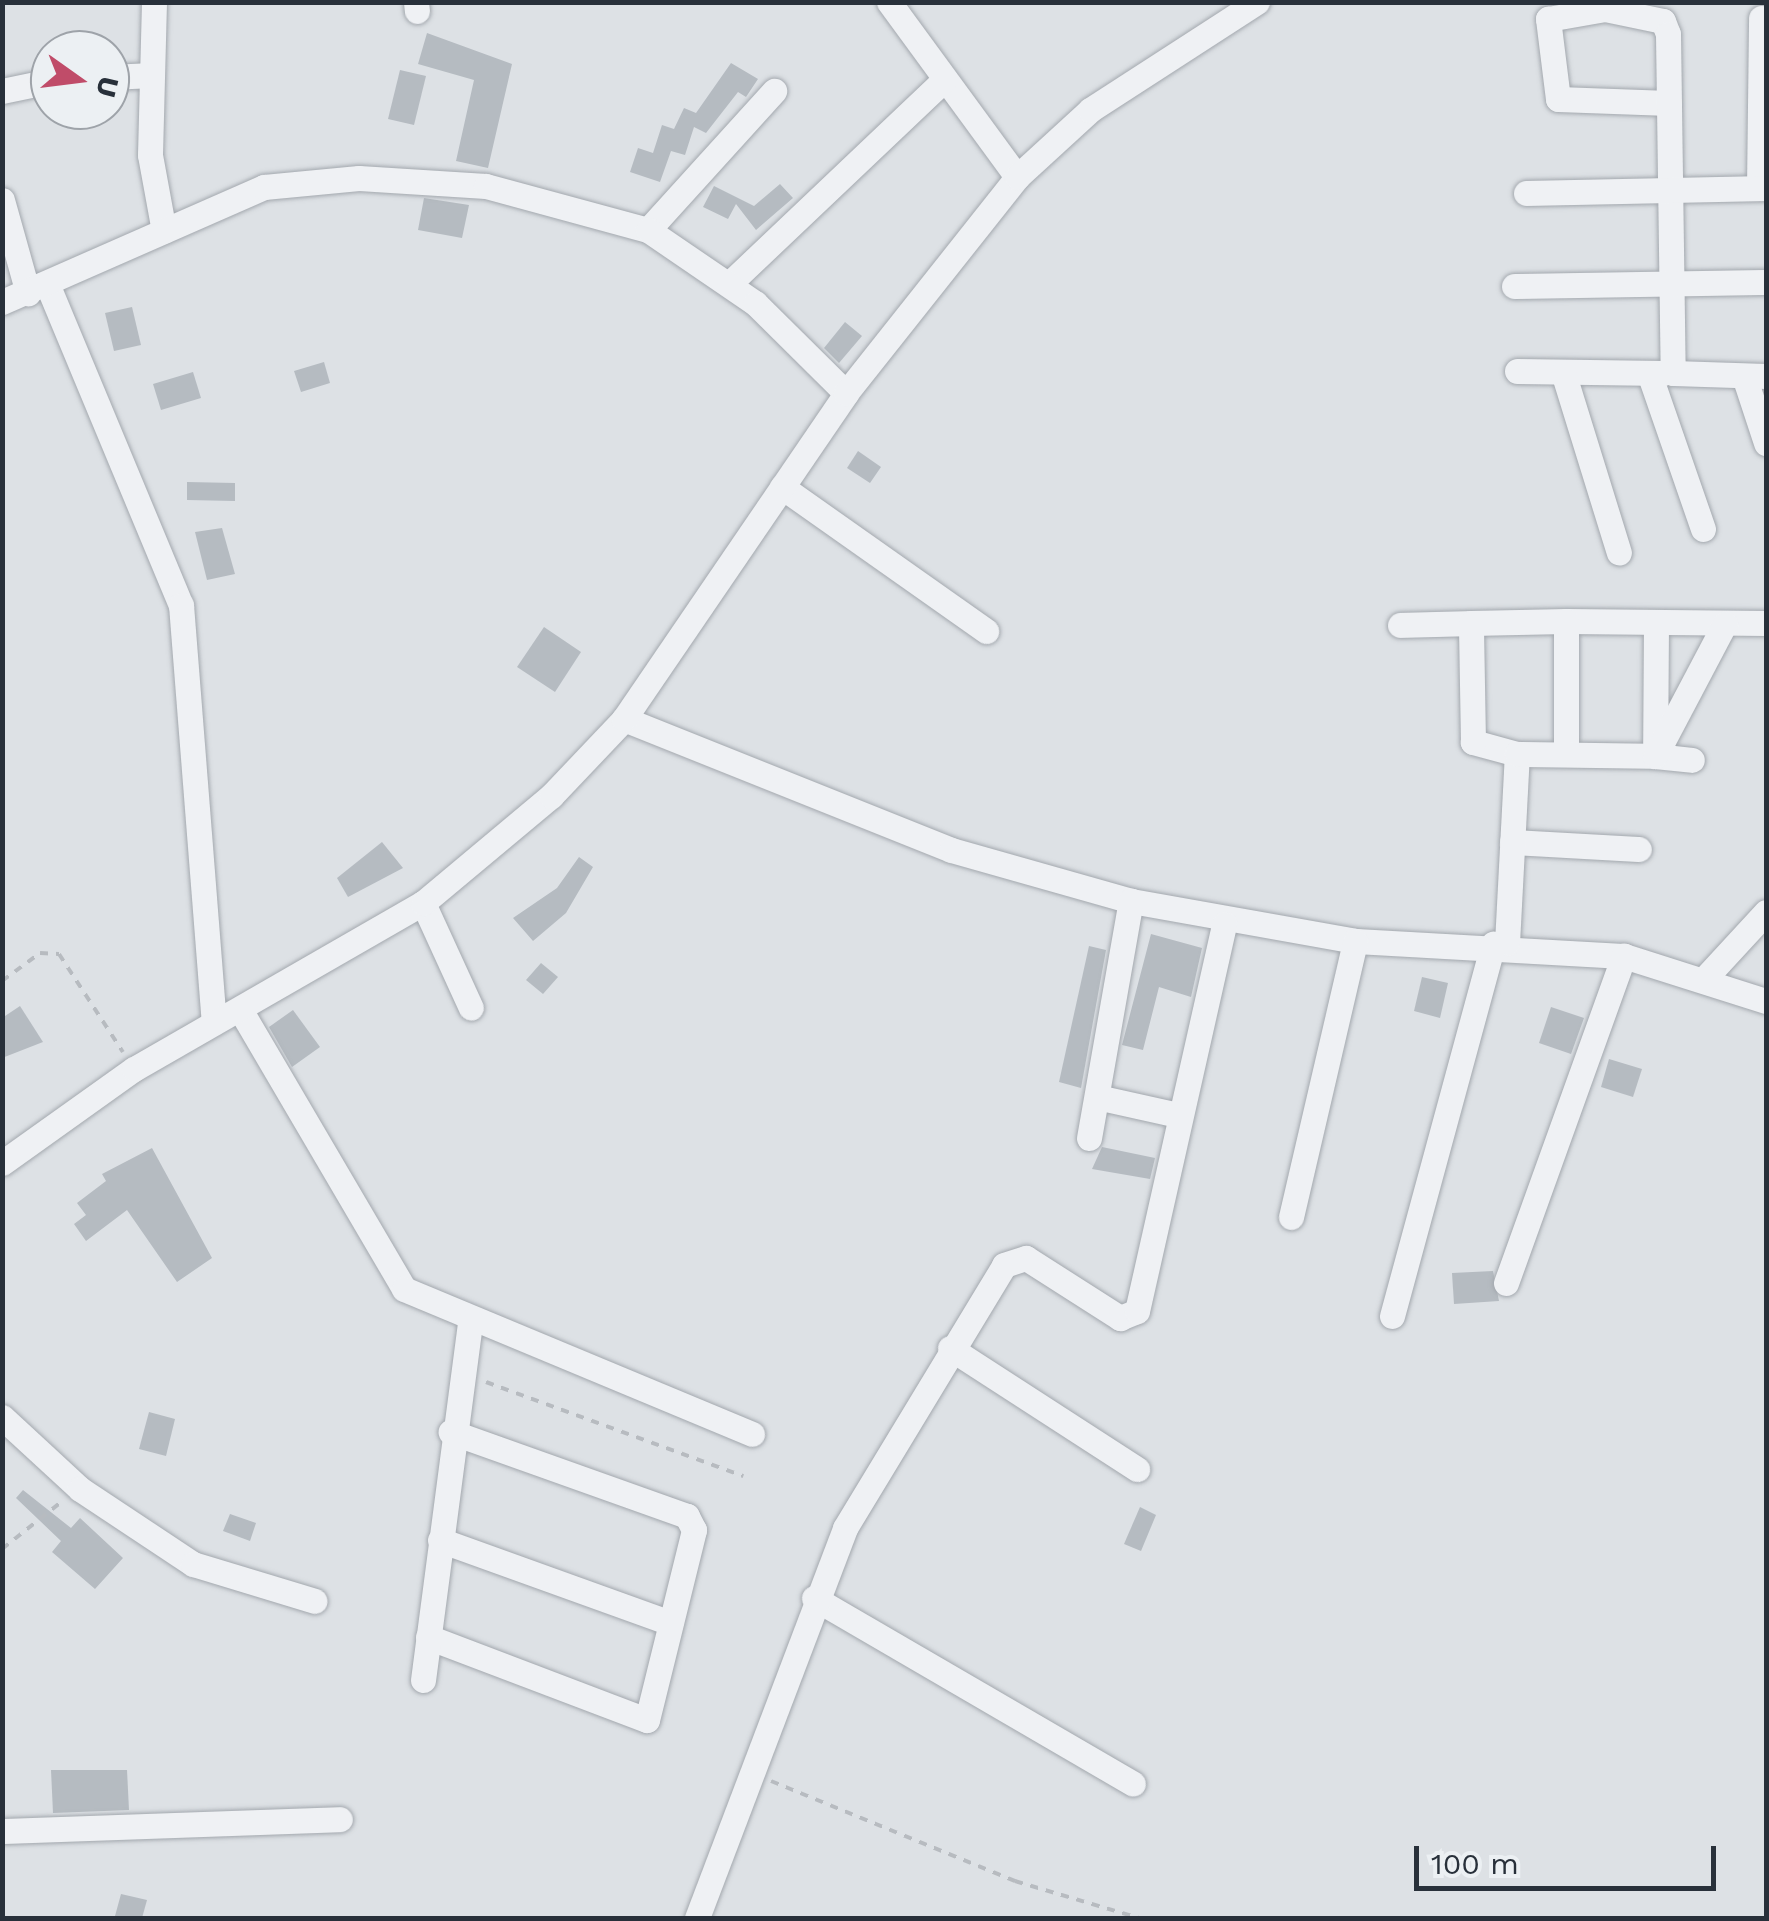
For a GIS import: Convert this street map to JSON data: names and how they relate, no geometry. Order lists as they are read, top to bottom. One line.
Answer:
{"scale_bar":"100 m","north":"right"}
